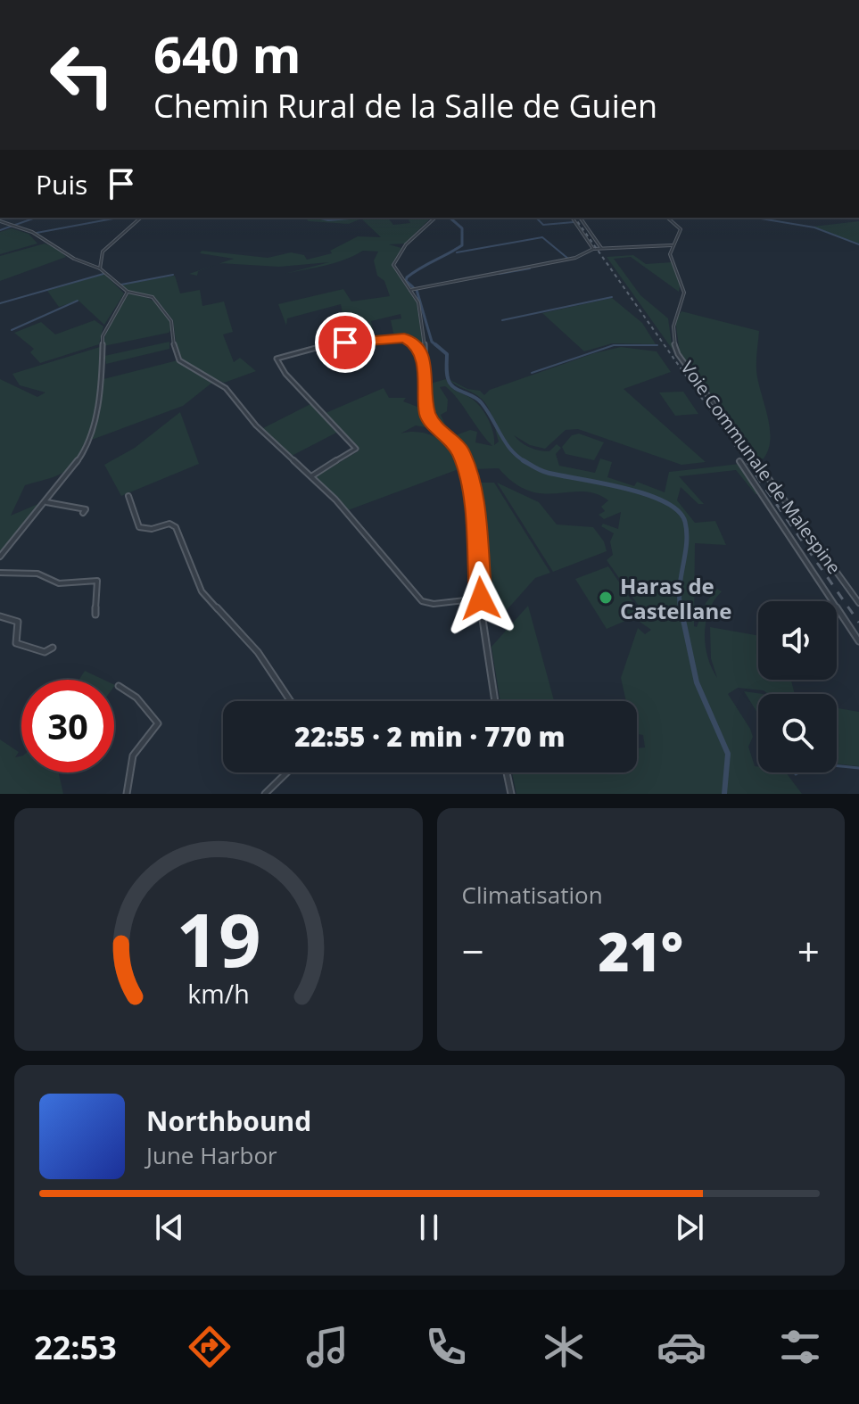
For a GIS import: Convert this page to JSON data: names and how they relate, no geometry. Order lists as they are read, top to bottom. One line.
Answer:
{"streets":{"street":["Voie Communale de Malespine"]},"places":["Haras de Castellane"],"page":{"turn":["640 m","Chemin Rural de la Salle de Guien"],"then":"Puis","limit":"30","trip":"22:55 · 2 min · 770 m","tile":"Climatisation","heat":["−","21°","+"],"song":["Northbound","June Harbor"],"tabs":"22:53","gauge":["19","km/h"]}}
